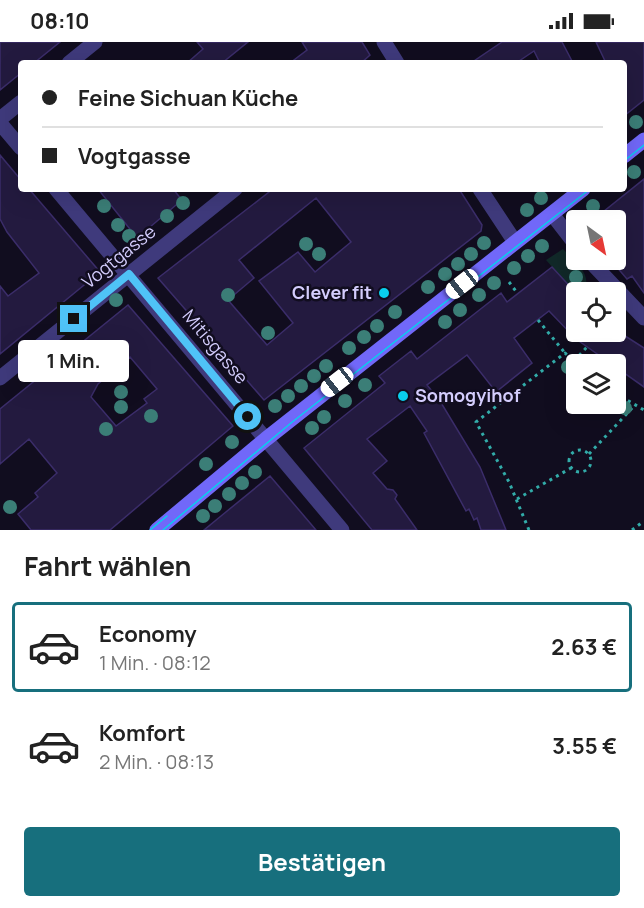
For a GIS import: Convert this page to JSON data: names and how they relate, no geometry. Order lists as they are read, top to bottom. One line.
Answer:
{"streets":{"street":["Vogtgasse","Mitisgasse"]},"crossings":[["Vogtgasse","Mitisgasse"]],"places":["Clever fit","Somogyihof"],"north":"bottom right","page":{"status":"08:10","banner":["Feine Sichuan Küche","Vogtgasse"],"bubble":"1 Min.","heading":"Fahrt wählen","list":[{"name":"Economy","note":"1 Min. · 08:12","value":"2.63 €"},{"name":"Komfort","note":"2 Min. · 08:13","value":"3.55 €"}],"buttons":"Bestätigen"}}
